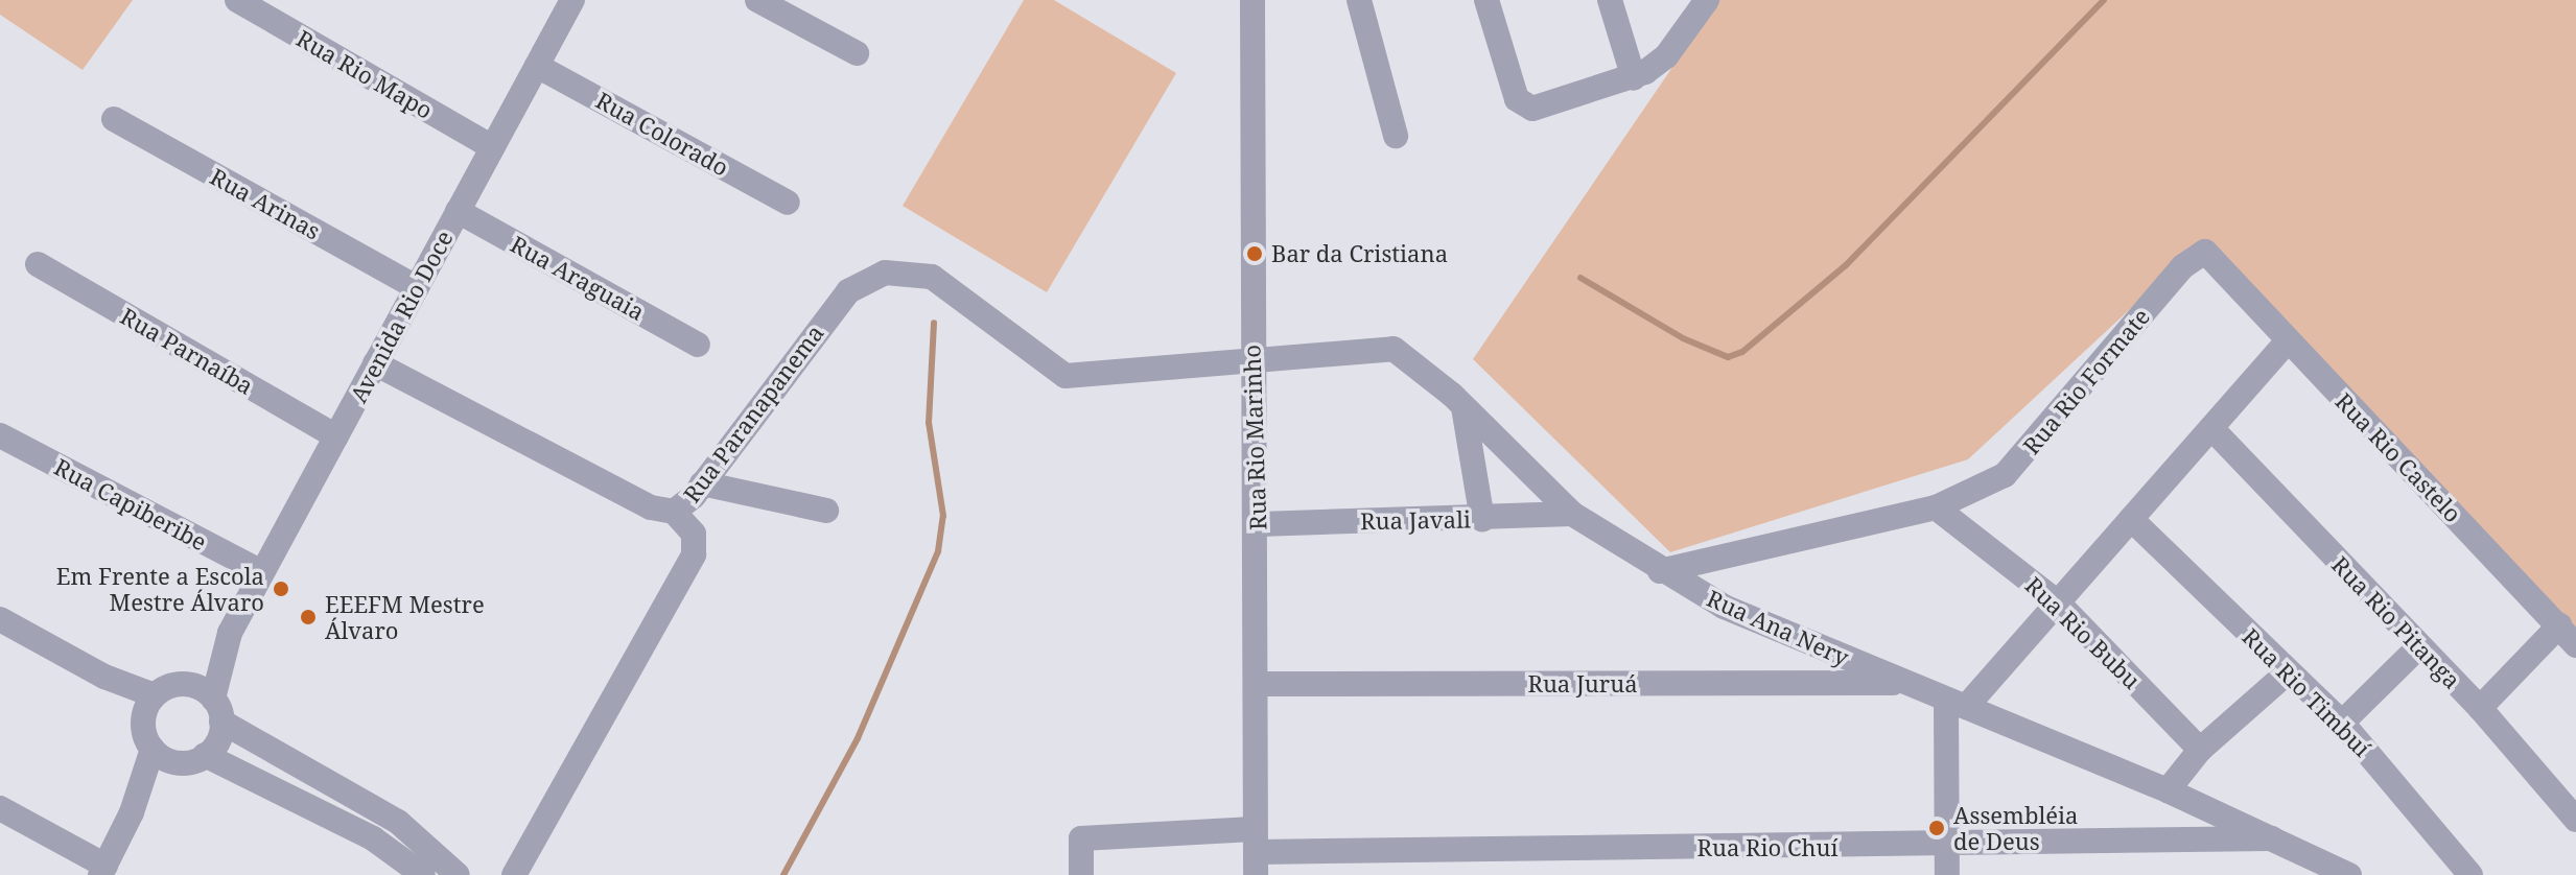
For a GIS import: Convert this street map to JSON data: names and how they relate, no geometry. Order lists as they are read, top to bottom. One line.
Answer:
{"streets":{"street":["Rua Rio Mapo","Rua Colorado","Rua Arinas","Rua Araguaia","Avenida Rio Doce","Rua Parnaíba","Rua Rio Formate","Rua Paranapanema","Rua Rio Marinho","Rua Rio Castelo","Rua Capiberibe","Rua Javali","Rua Rio Pitanga","Rua Ana Nery","Rua Rio Bubu","Rua Juruá","Rua Rio Timbuí","Rua Rio Chuí"]},"crossings":[["Rua Rio Mapo","Avenida Rio Doce"],["Rua Colorado","Avenida Rio Doce"],["Rua Arinas","Avenida Rio Doce"],["Rua Araguaia","Avenida Rio Doce"],["Avenida Rio Doce","Rua Parnaíba"],["Avenida Rio Doce","Rua Paranapanema"],["Avenida Rio Doce","Rua Capiberibe"],["Rua Rio Formate","Rua Rio Castelo"],["Rua Rio Formate","Rua Rio Bubu"],["Rua Paranapanema","Rua Ana Nery"],["Rua Rio Marinho","Rua Javali"],["Rua Rio Marinho","Rua Ana Nery"],["Rua Rio Marinho","Rua Juruá"],["Rua Rio Marinho","Rua Rio Chuí"],["Rua Javali","Rua Ana Nery"],["Rua Ana Nery","Rua Juruá"],["Rua Ana Nery","Rua Rio Chuí"]],"places":["Bar da Cristiana","Em Frente a Escola Mestre Álvaro","EEEFM Mestre Álvaro","Assembléia de Deus"]}
